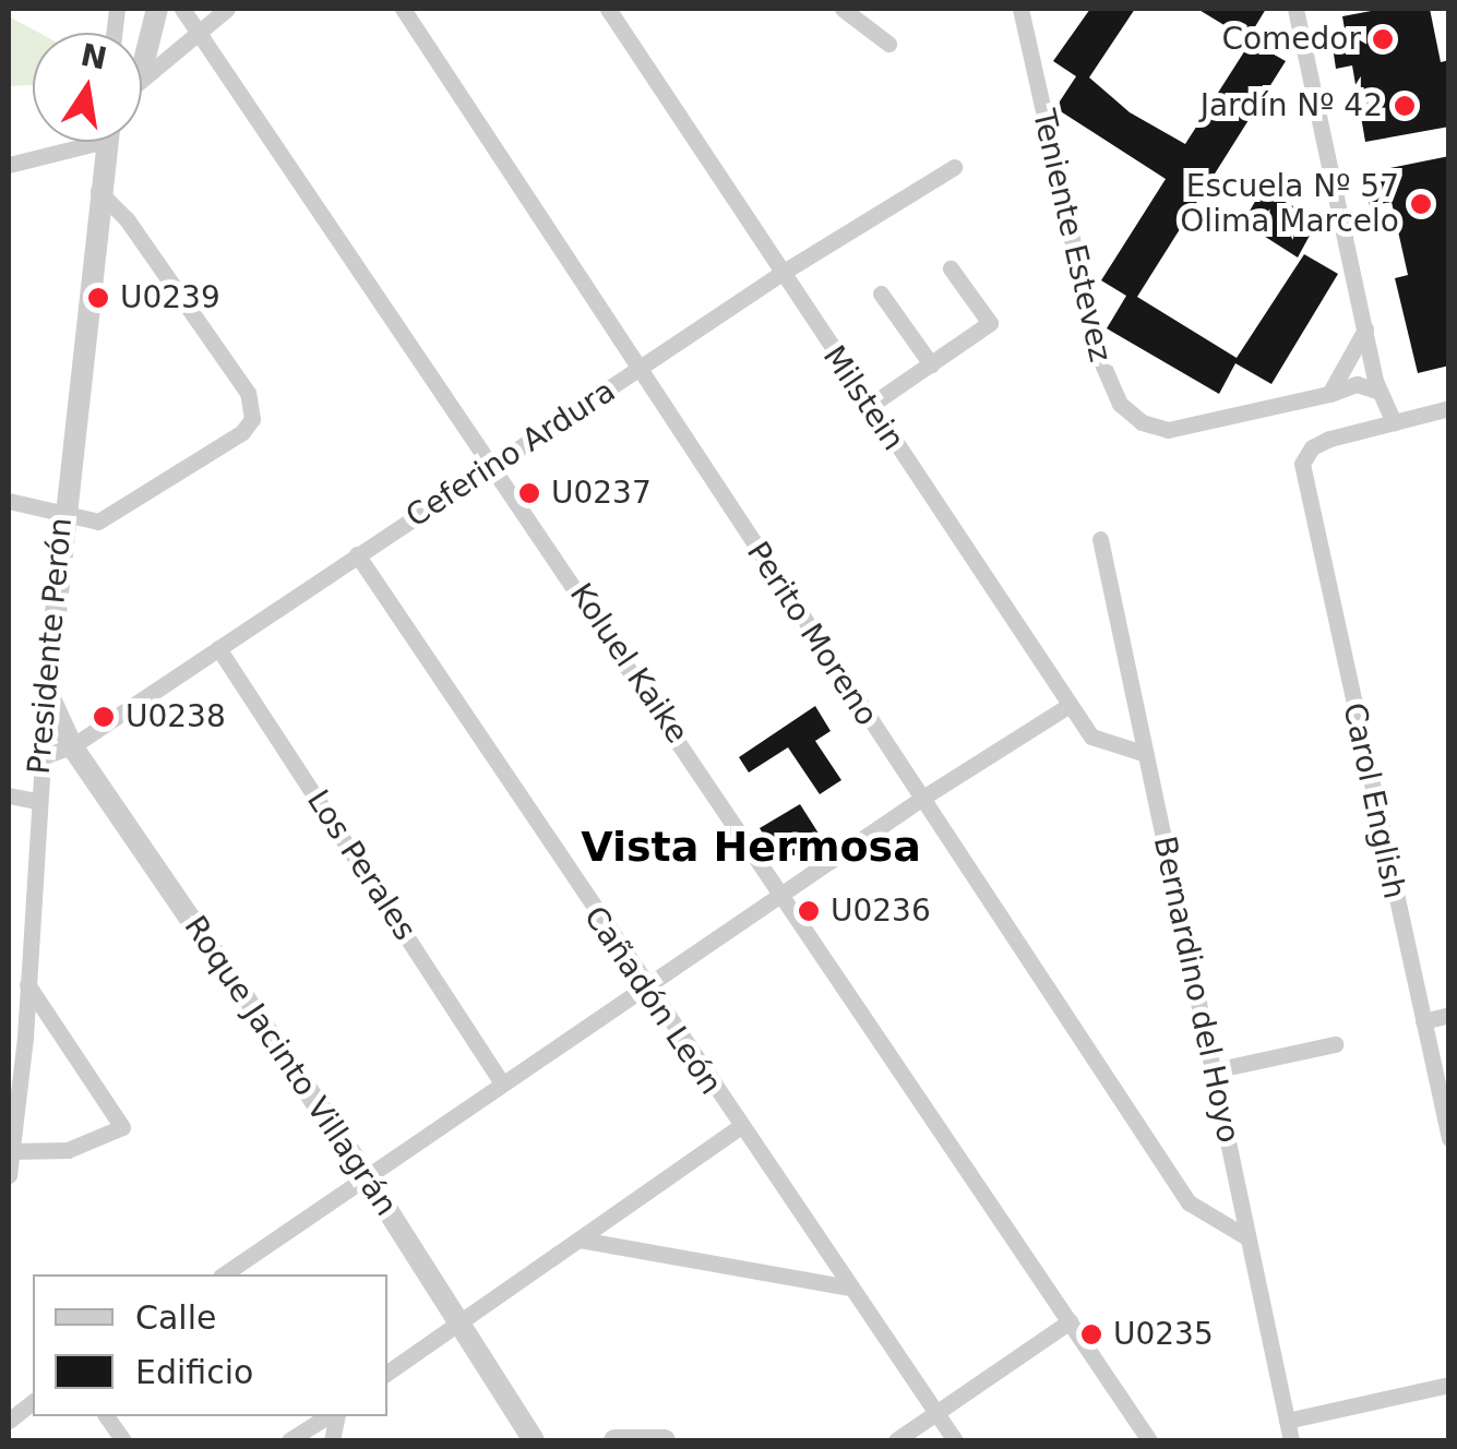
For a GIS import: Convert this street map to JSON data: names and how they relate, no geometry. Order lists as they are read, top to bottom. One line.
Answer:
{"streets":{"street":["Teniente Estevez","Milstein","Ceferino Ardura","Perito Moreno","Presidente Perón","Koluel Kaike","Carol English","Los Perales","Bernardino del Hoyo","Cañadón León","Roque Jacinto Villagrán"]},"crossings":[["Milstein","Ceferino Ardura"],["Milstein","Bernardino del Hoyo"],["Ceferino Ardura","Perito Moreno"],["Ceferino Ardura","Presidente Perón"],["Ceferino Ardura","Koluel Kaike"],["Ceferino Ardura","Los Perales"],["Ceferino Ardura","Cañadón León"],["Ceferino Ardura","Roque Jacinto Villagrán"],["Perito Moreno","Bernardino del Hoyo"],["Presidente Perón","Roque Jacinto Villagrán"]],"districts":["Vista Hermosa"],"places":["Comedor","Jardín Nº 42","Escuela Nº 57 Olima Marcelo","U0239","U0237","U0238","U0236","U0235"],"legend":["Calle","Edificio"],"north":"top"}
